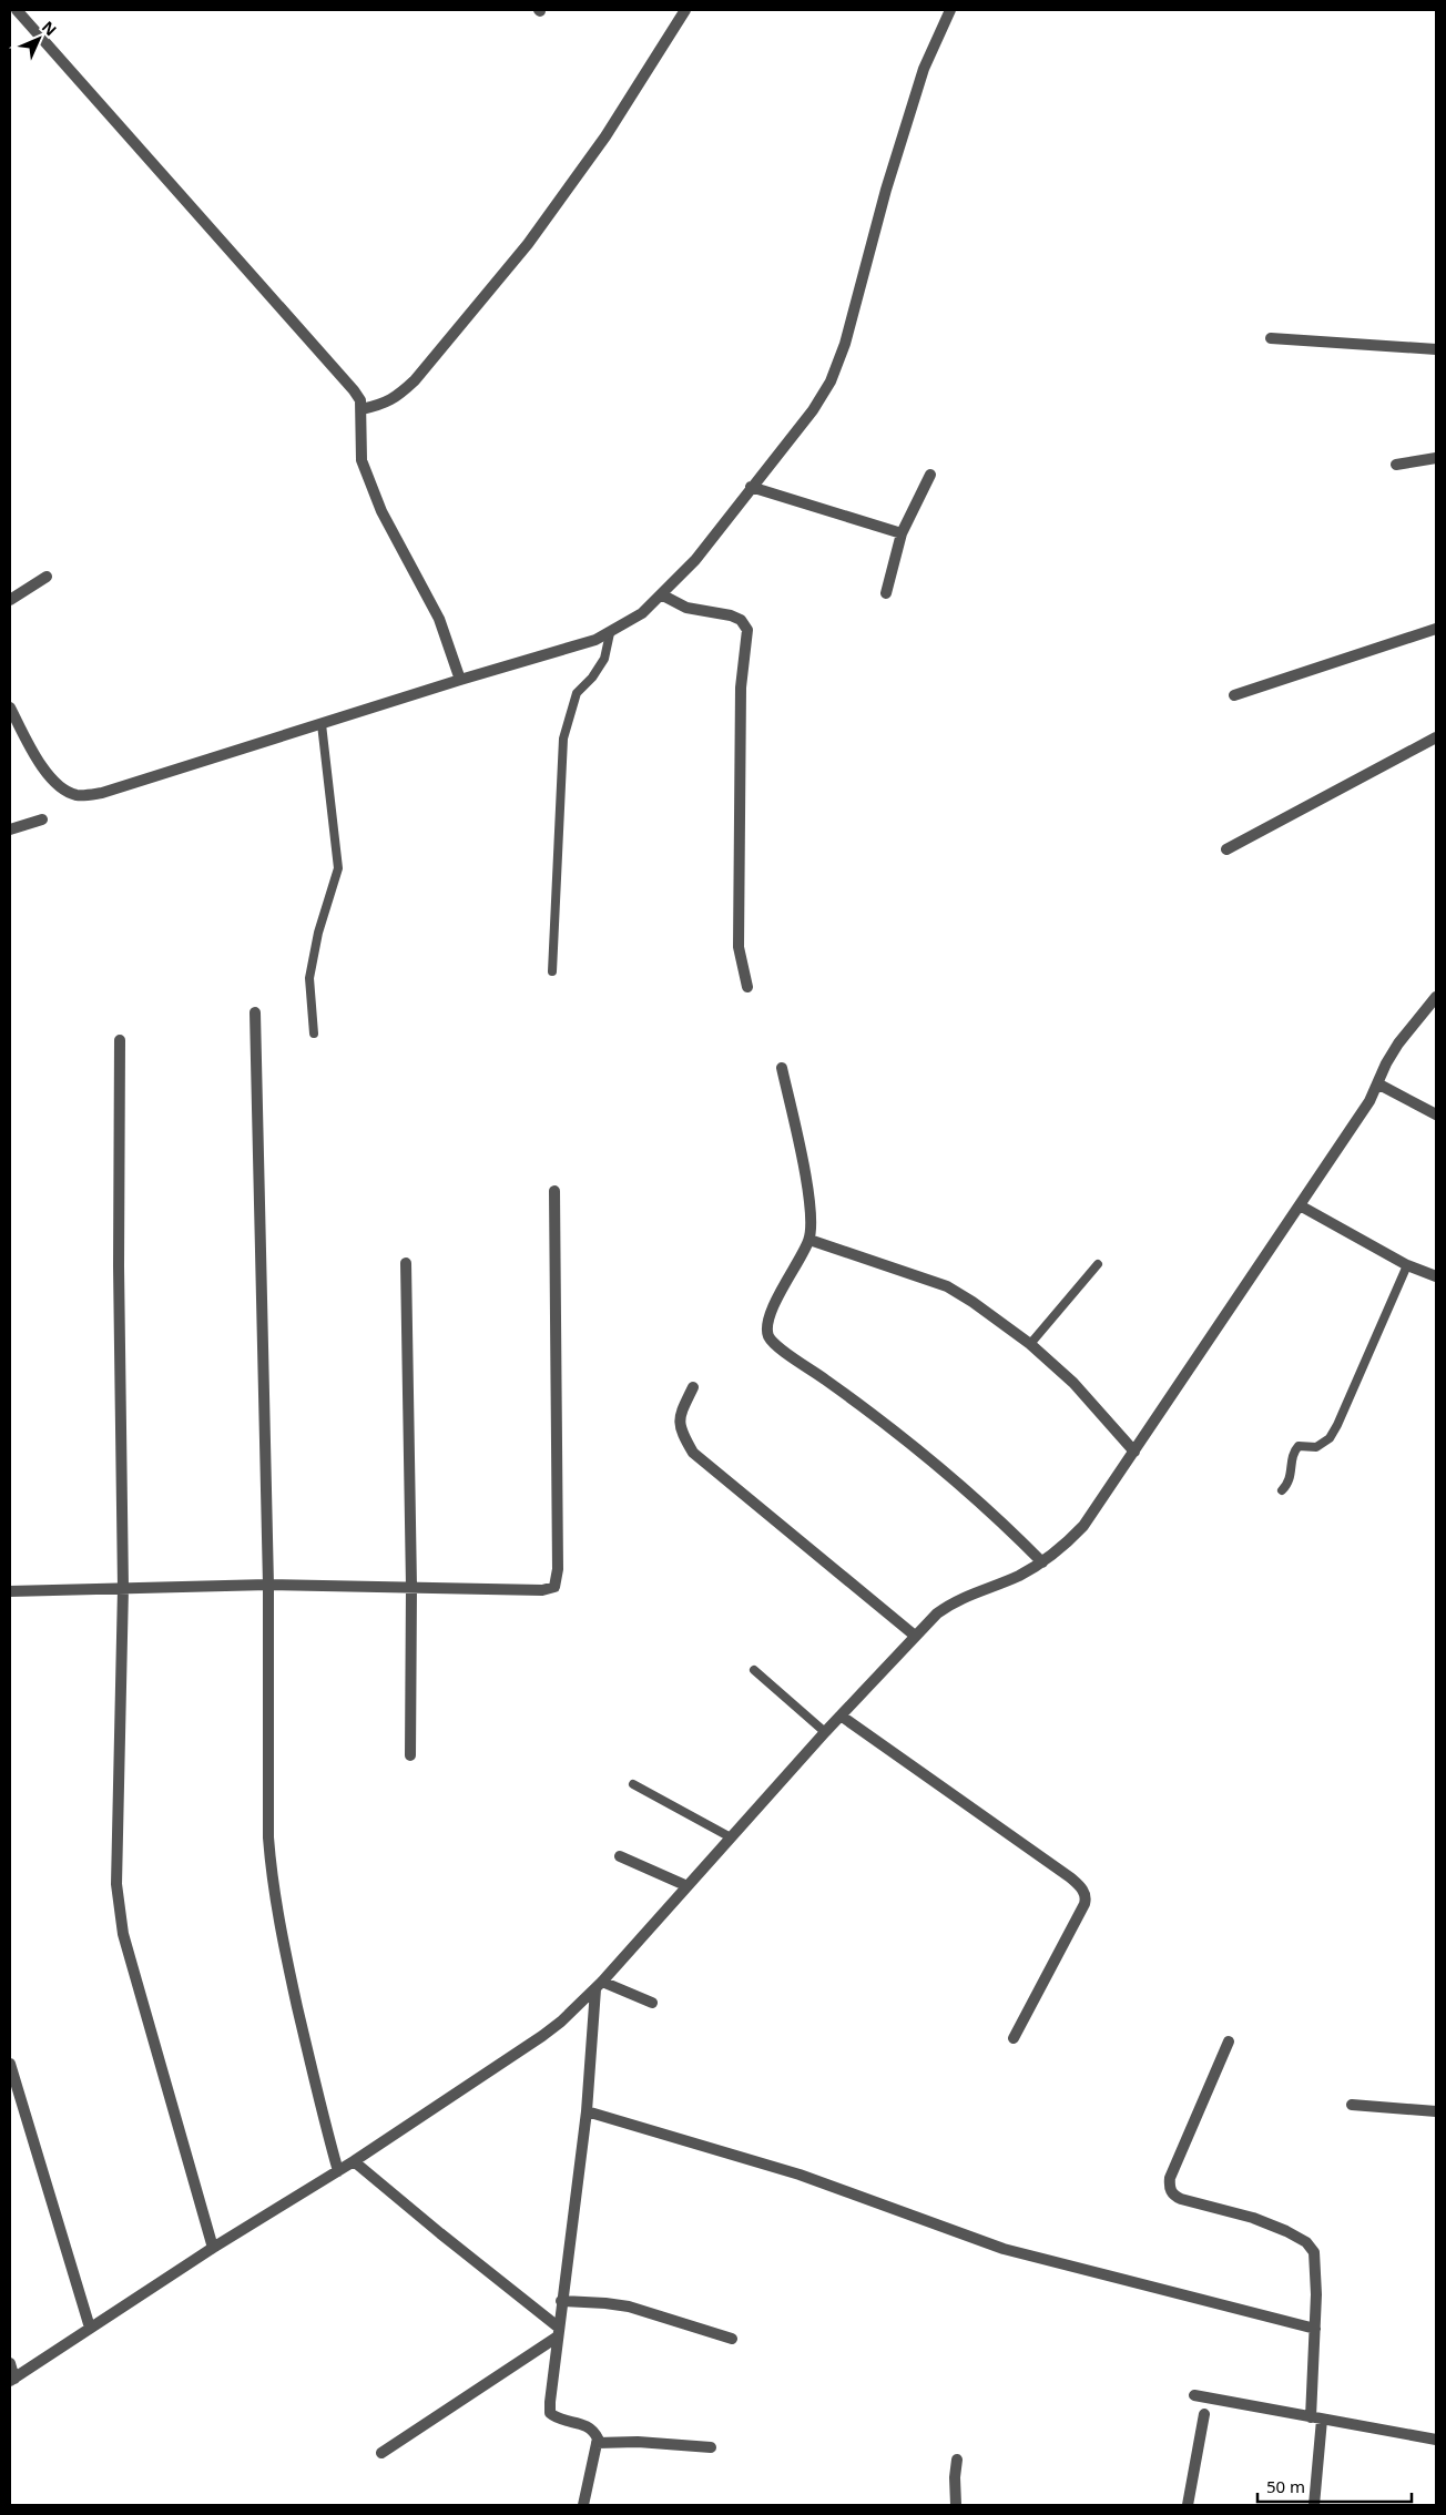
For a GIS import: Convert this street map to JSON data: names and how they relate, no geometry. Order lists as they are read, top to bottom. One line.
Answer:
{"scale_bar":"50 m","north":"top right"}
